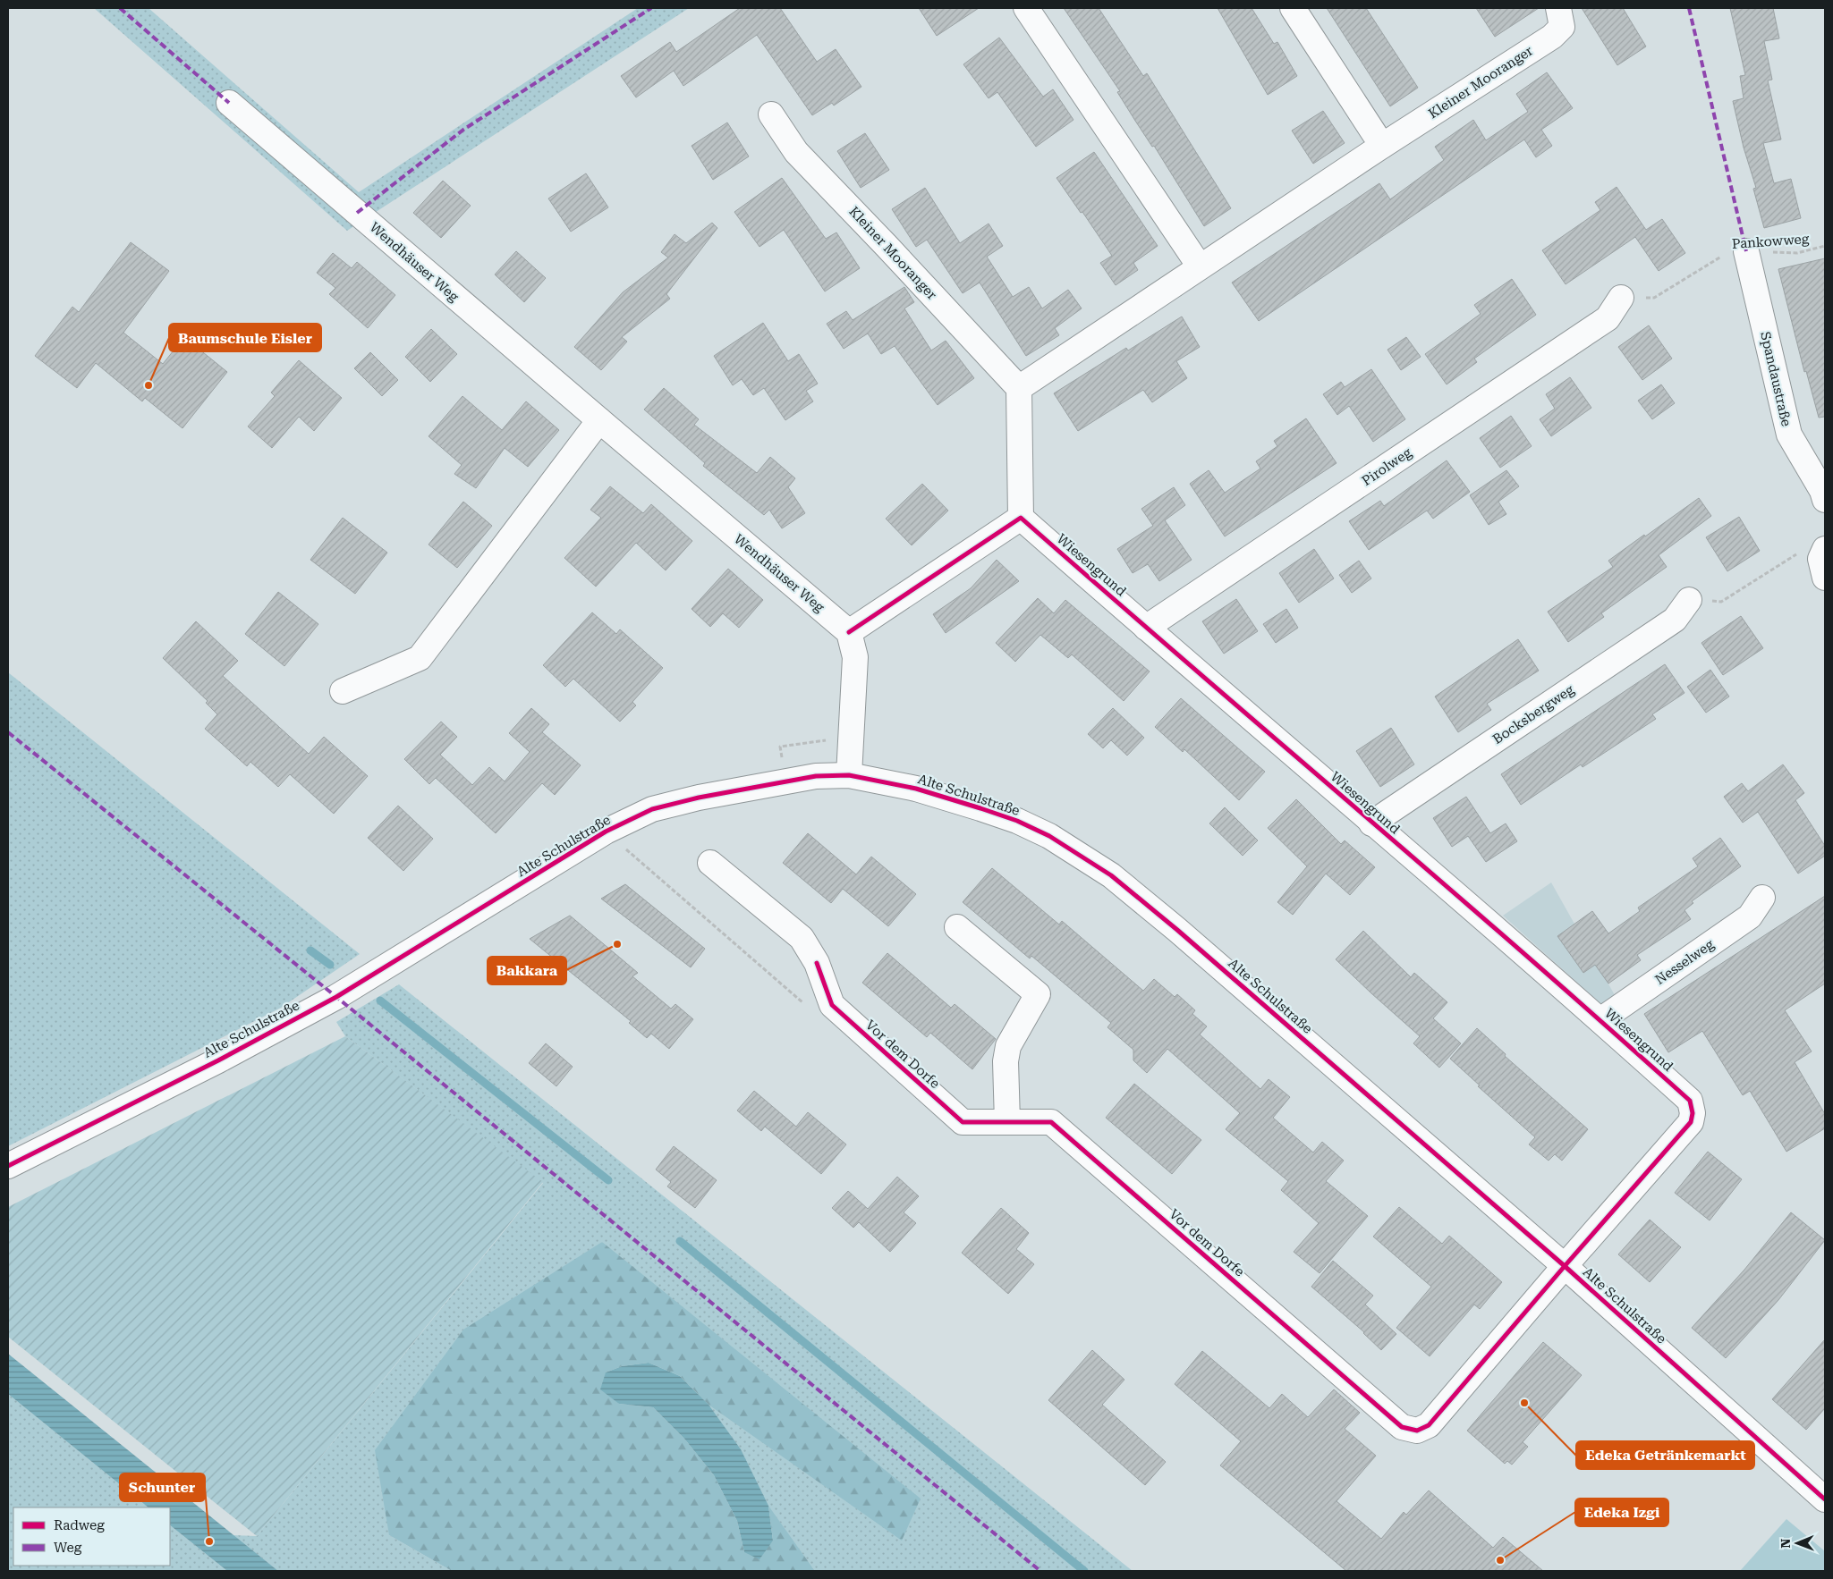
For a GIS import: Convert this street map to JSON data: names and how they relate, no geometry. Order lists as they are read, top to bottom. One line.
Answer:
{"streets":{"street":["Kleiner Mooranger","Wendhäuser Weg","Spandaustraße","Pirolweg","Wiesengrund","Bocksbergweg","Alte Schulstraße","Nesselweg","Vor dem Dorfe"],"path":["Pankowweg"]},"crossings":[["Pankowweg","Spandaustraße"],["Pankowweg","Pirolweg"],["Pirolweg","Wiesengrund"],["Wiesengrund","Bocksbergweg"],["Wiesengrund","Alte Schulstraße"],["Wiesengrund","Nesselweg"],["Wiesengrund","Vor dem Dorfe"],["Alte Schulstraße","Vor dem Dorfe"]],"places":["Baumschule Eisler","Bakkara","Edeka Getränkemarkt","Schunter","Edeka Izgi"],"legend":["Radweg","Weg"],"north":"left"}
